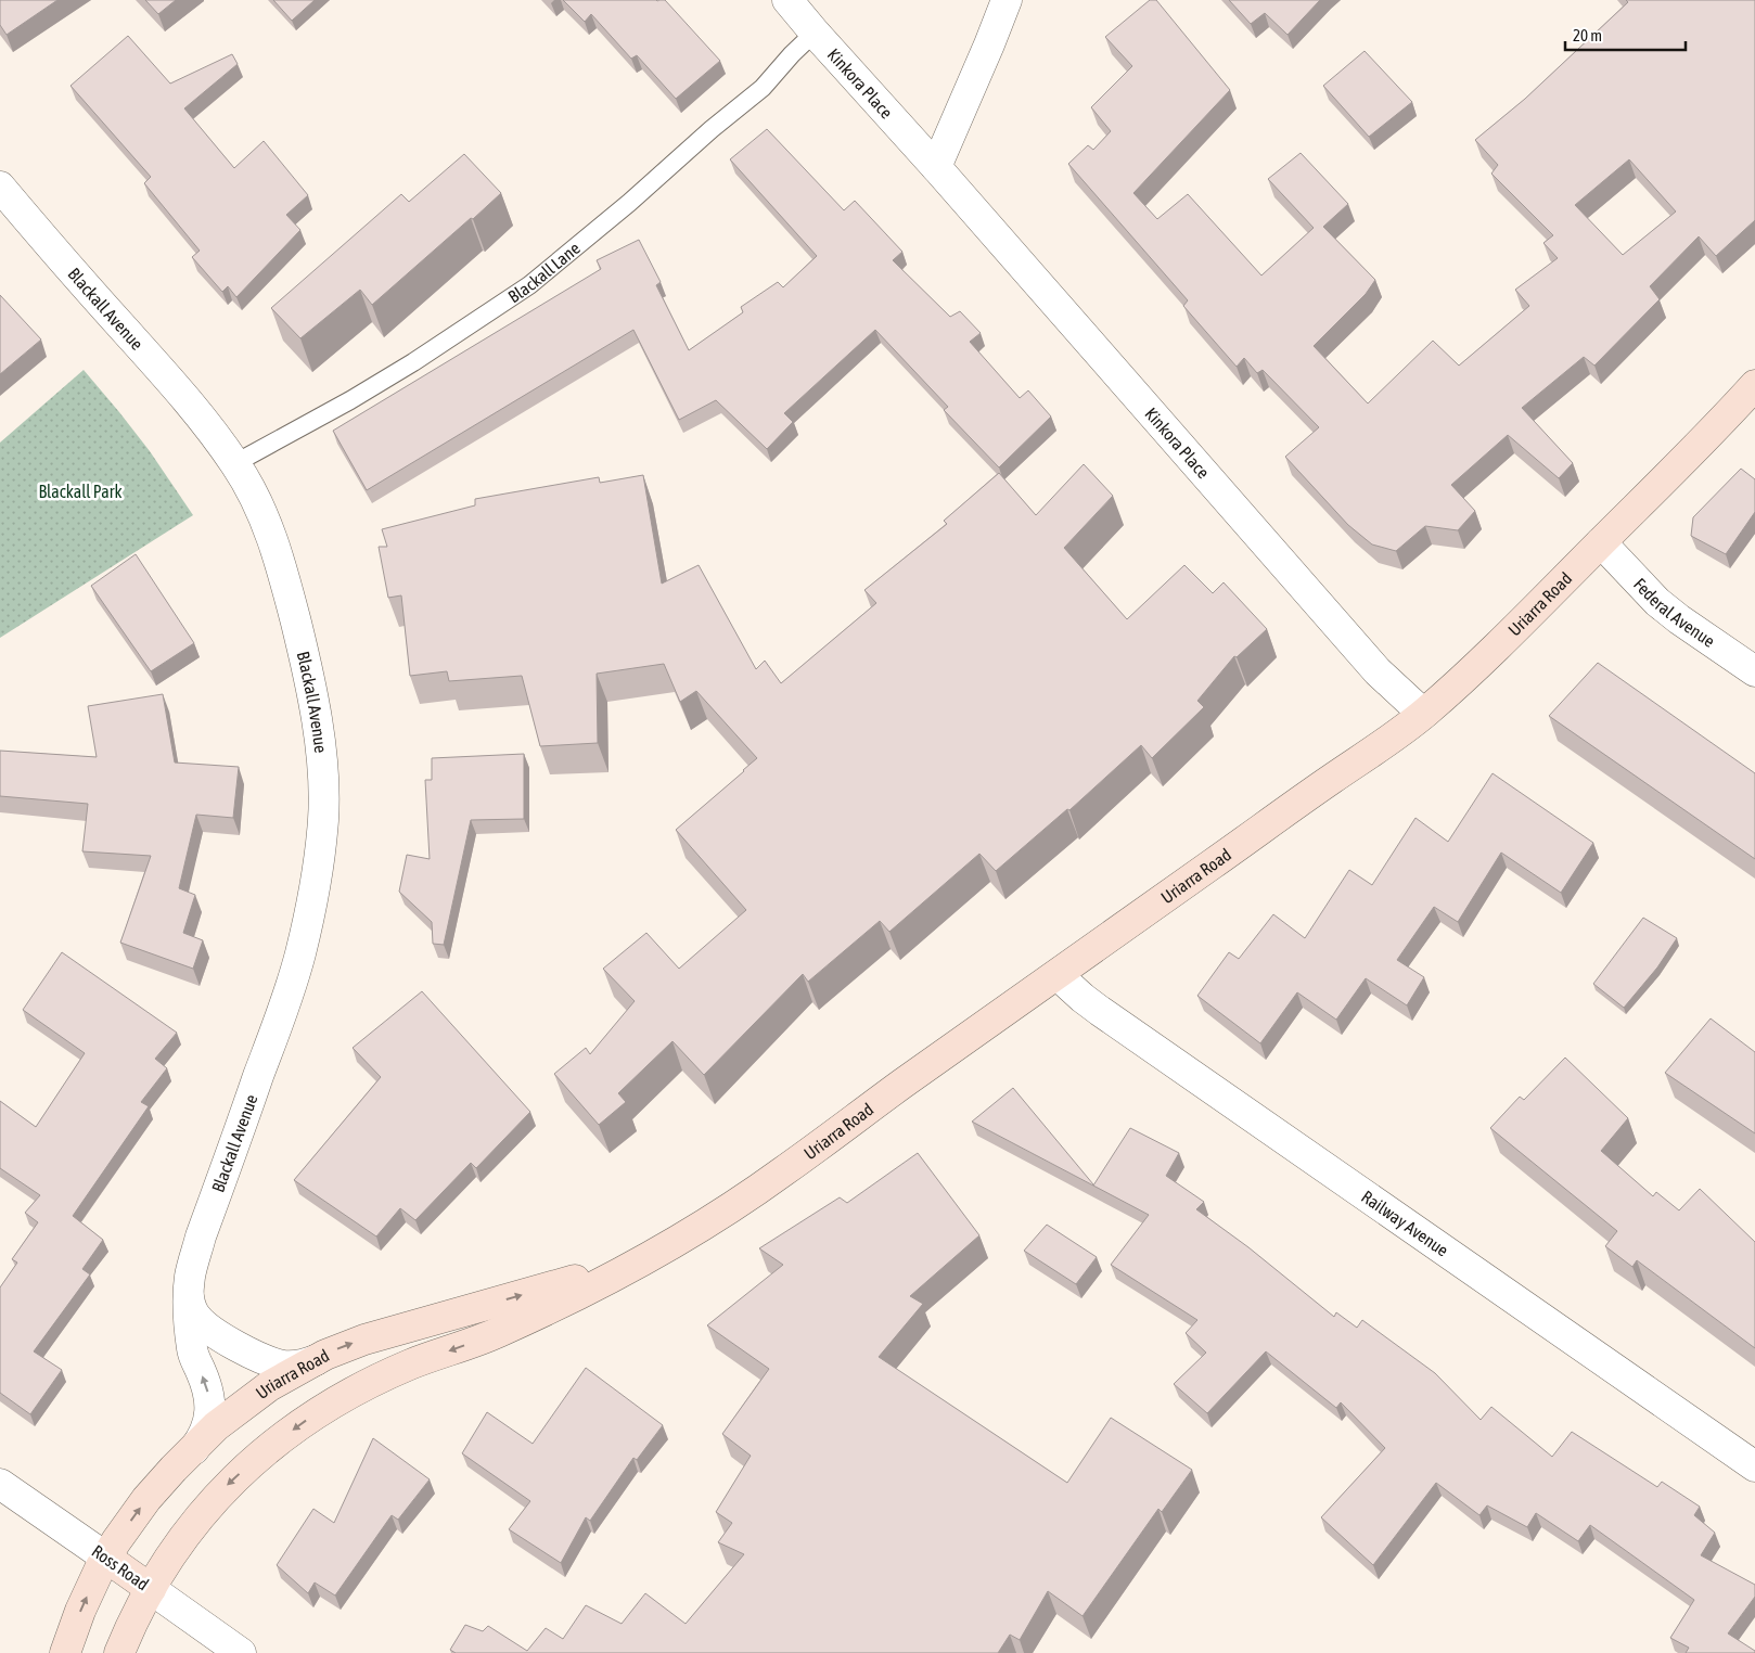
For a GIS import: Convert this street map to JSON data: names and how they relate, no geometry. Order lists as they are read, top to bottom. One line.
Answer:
{"streets":{"main road":["Uriarra Road","Ross Road"],"street":["Kinkora Place","Blackall Avenue","Federal Avenue","Railway Avenue"],"lane":["Blackall Lane"]},"crossings":[["Kinkora Place","Blackall Lane"],["Kinkora Place","Uriarra Road"],["Blackall Lane","Blackall Avenue"],["Blackall Avenue","Uriarra Road"],["Uriarra Road","Federal Avenue"],["Uriarra Road","Railway Avenue"],["Uriarra Road","Ross Road"]],"parks":["Blackall Park"],"scale_bar":"20 m"}
